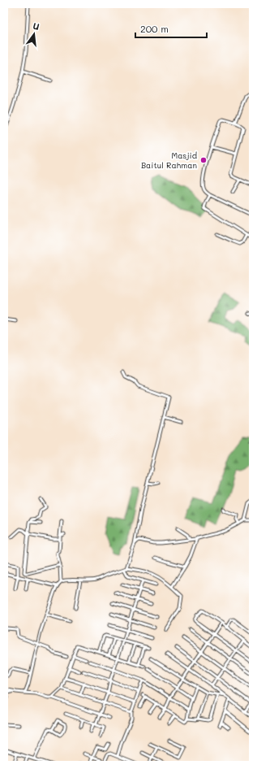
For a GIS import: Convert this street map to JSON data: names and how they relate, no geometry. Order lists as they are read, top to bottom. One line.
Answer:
{"places":["Masjid Baitul Rahman"],"scale_bar":"200 m","north":"top"}
